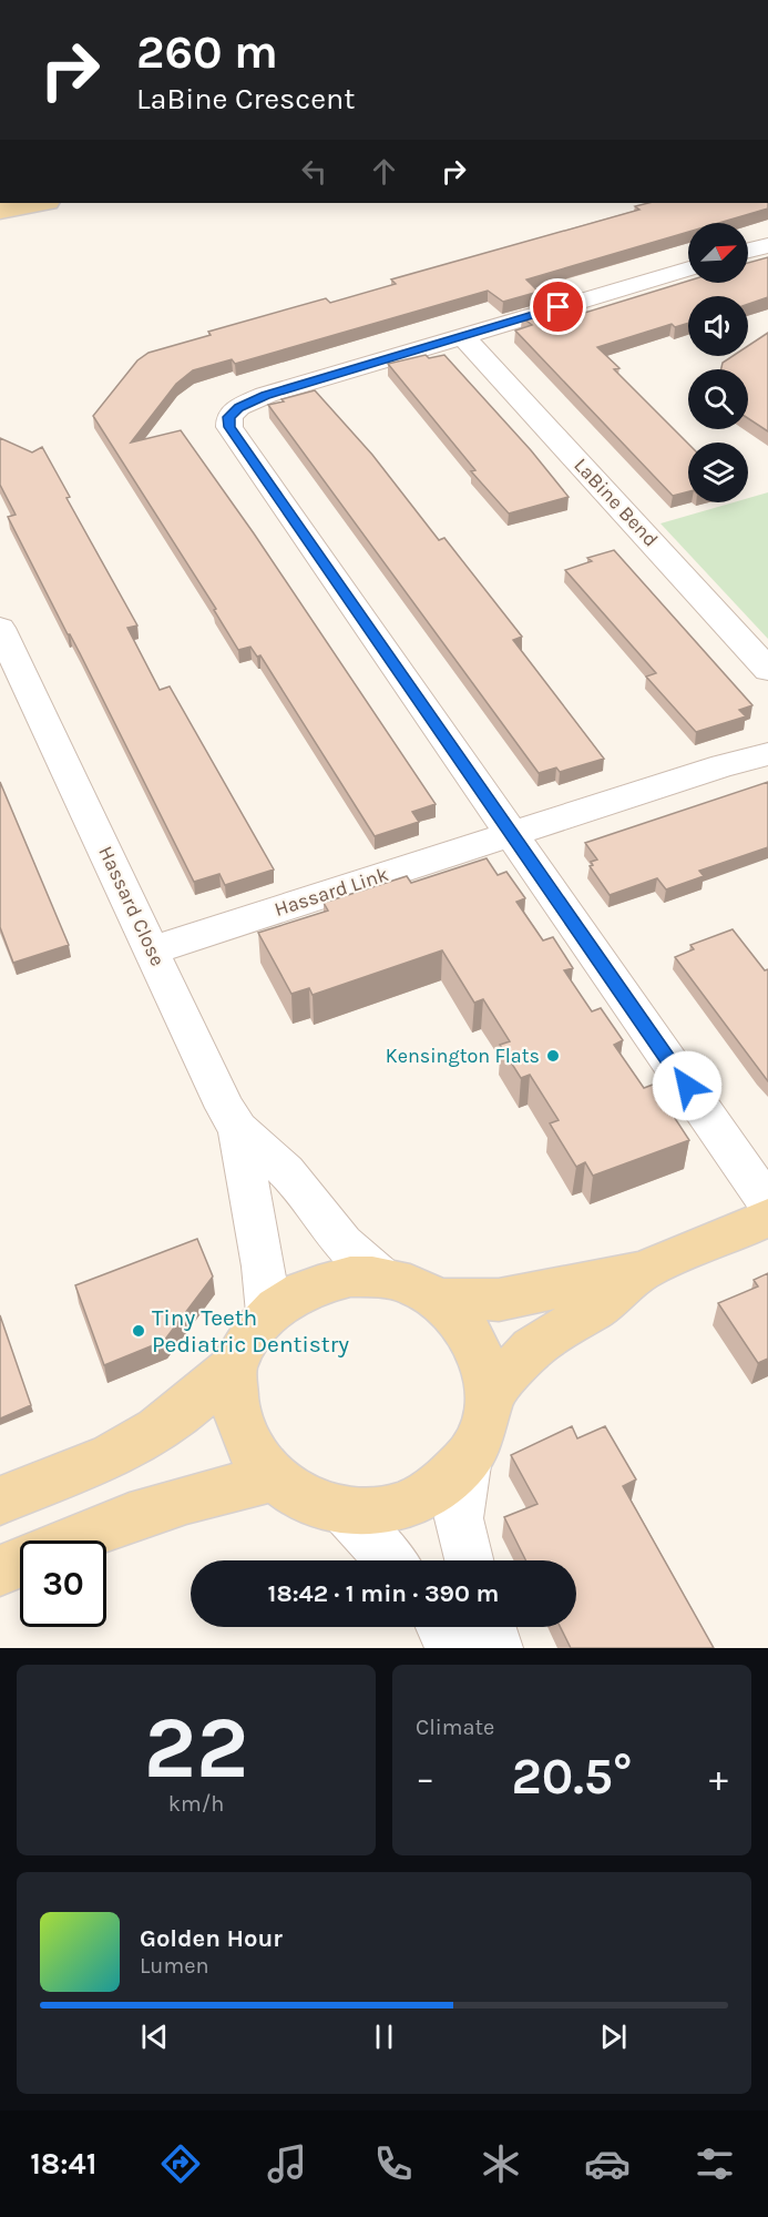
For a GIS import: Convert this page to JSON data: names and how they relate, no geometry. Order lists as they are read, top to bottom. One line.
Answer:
{"streets":{"street":["LaBine Bend","Hassard Link","Hassard Close"]},"crossings":[["Hassard Link","Hassard Close"]],"places":["Kensington Flats","Tiny Teeth Pediatric Dentistry"],"north":"top right","page":{"turn":["260 m","LaBine Crescent"],"limit":"30","trip":"18:42 · 1 min · 390 m","tile":[["22","km/h"],"Climate"],"heat":["−","20.5°","+"],"song":["Golden Hour","Lumen"],"tabs":"18:41"}}
